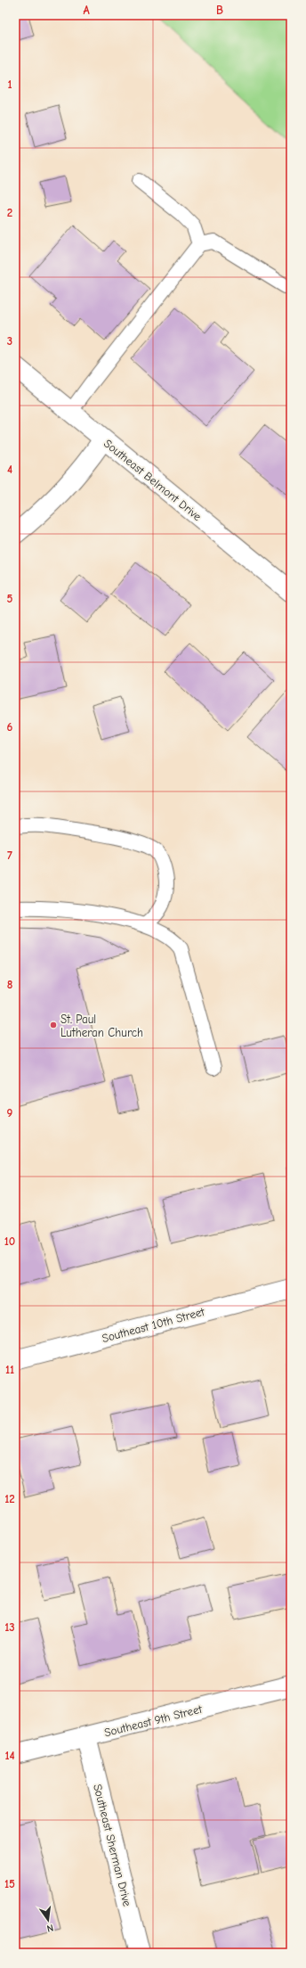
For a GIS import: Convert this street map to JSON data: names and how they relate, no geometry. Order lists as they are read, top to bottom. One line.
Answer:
{"streets":{"street":["Southeast Belmont Drive","Southeast 10th Street","Southeast 9th Street","Southeast Sherman Drive"]},"crossings":[["Southeast 9th Street","Southeast Sherman Drive"]],"places":["St. Paul Lutheran Church"],"north":"bottom","grid":{"columns":["A","B"],"rows":["1","2","3","4","5","6","7","8","9","10","11","12","13","14","15"]}}
